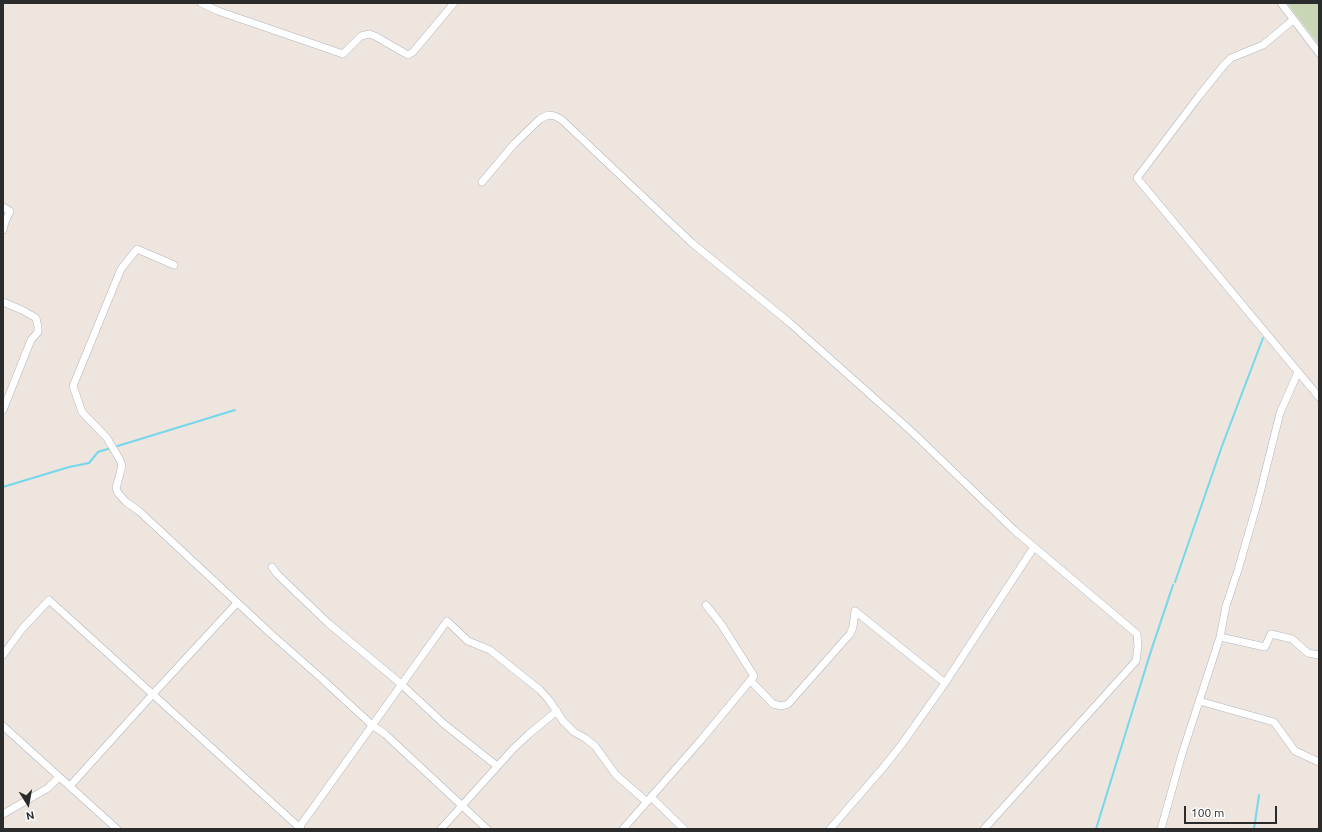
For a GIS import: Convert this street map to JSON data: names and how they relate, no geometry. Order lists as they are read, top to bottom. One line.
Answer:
{"scale_bar":"100 m","north":"bottom"}
